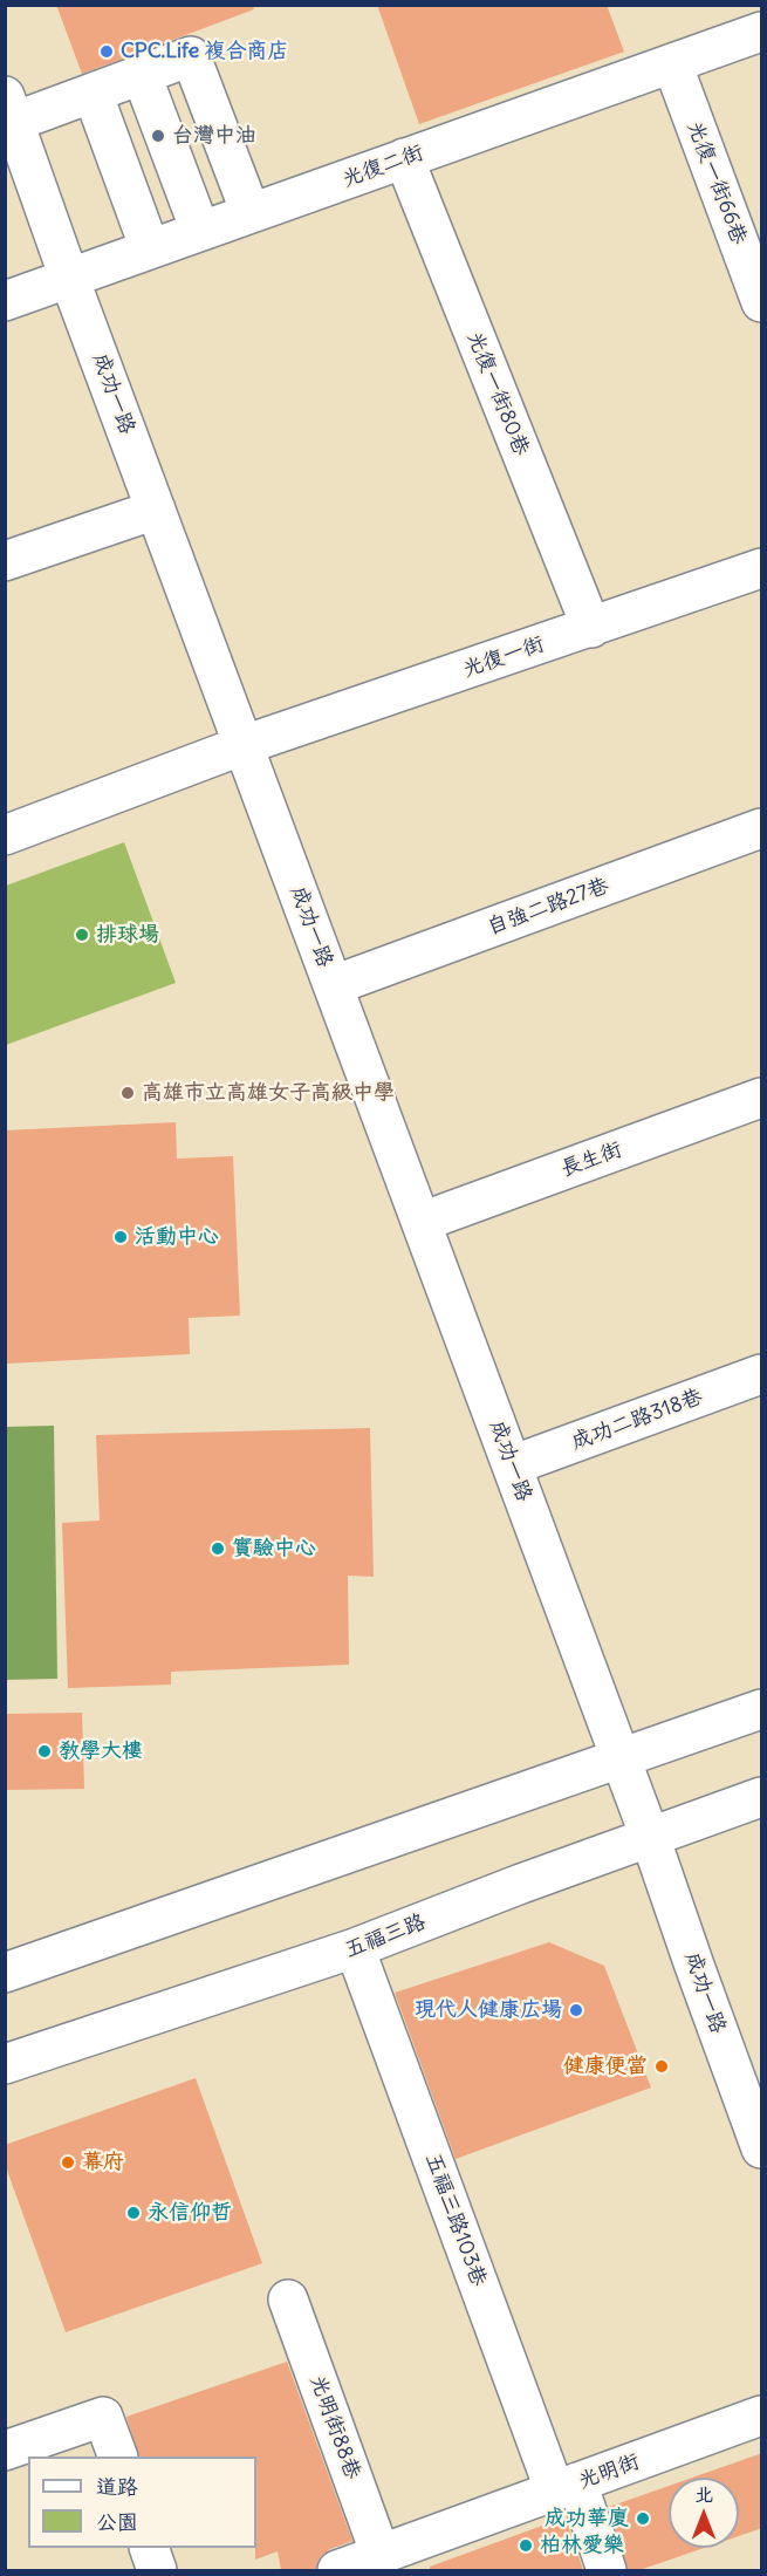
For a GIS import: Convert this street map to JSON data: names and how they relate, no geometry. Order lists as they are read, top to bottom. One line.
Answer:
{"streets":{"street":["光復二街","光復一街66巷","成功一路","光復一街80巷","光復一街","自強二路27巷","長生街","成功二路318巷","五福三路","五福三路103巷","光明街88巷","光明街"]},"crossings":[["光復二街","光復一街66巷"],["光復二街","成功一路"],["光復二街","光復一街80巷"],["成功一路","光復一街"],["成功一路","自強二路27巷"],["成功一路","長生街"],["成功一路","成功二路318巷"],["成功一路","五福三路"],["光復一街80巷","光復一街"],["五福三路","五福三路103巷"],["五福三路103巷","光明街"],["光明街88巷","光明街"]],"places":["CPC.Life 複合商店","台灣中油","排球場","高雄市立高雄女子高級中學","活動中心","實驗中心","教學大樓","現代人健康広場","健康便當","幕府","永信仰哲","成功華廈","柏林愛樂"],"legend":["道路","公園"],"north":"top"}
